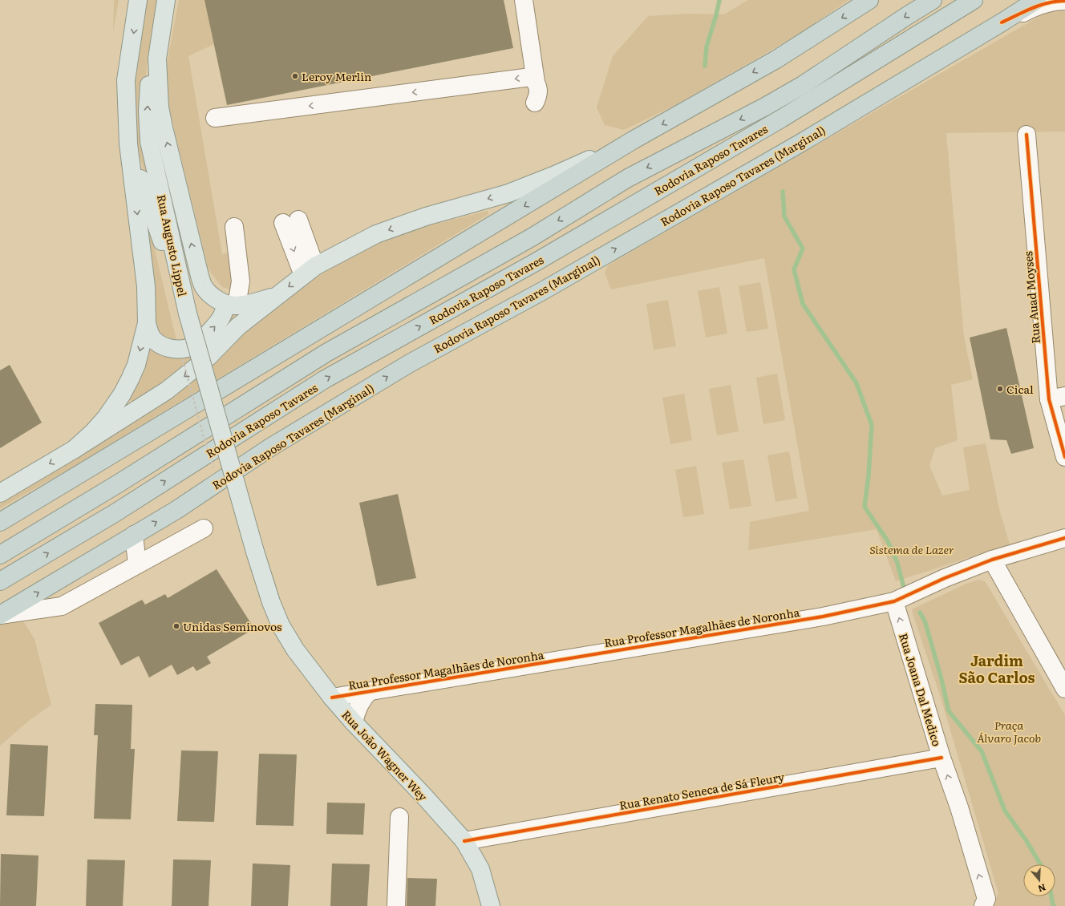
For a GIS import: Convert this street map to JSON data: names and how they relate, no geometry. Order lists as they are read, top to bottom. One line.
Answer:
{"streets":{"highway":["Rodovia Raposo Tavares","Rodovia Raposo Tavares (Marginal)"],"main road":["Rua Augusto Lippel","Rua João Wagner Wey"],"street":["Rua Auad Moyses","Rua Professor Magalhães de Noronha","Rua Joana Dal Medico","Rua Renato Seneca de Sá Fleury"]},"crossings":[["Rua Augusto Lippel","Rua João Wagner Wey"],["Rua Professor Magalhães de Noronha","Rua Joana Dal Medico"],["Rua Professor Magalhães de Noronha","Rua João Wagner Wey"],["Rua Joana Dal Medico","Rua Renato Seneca de Sá Fleury"],["Rua João Wagner Wey","Rua Renato Seneca de Sá Fleury"]],"districts":["Jardim São Carlos"],"parks":["Sistema de Lazer","Praça Álvaro Jacob"],"places":["Leroy Merlin","Cical","Unidas Seminovos"],"north":"bottom"}
